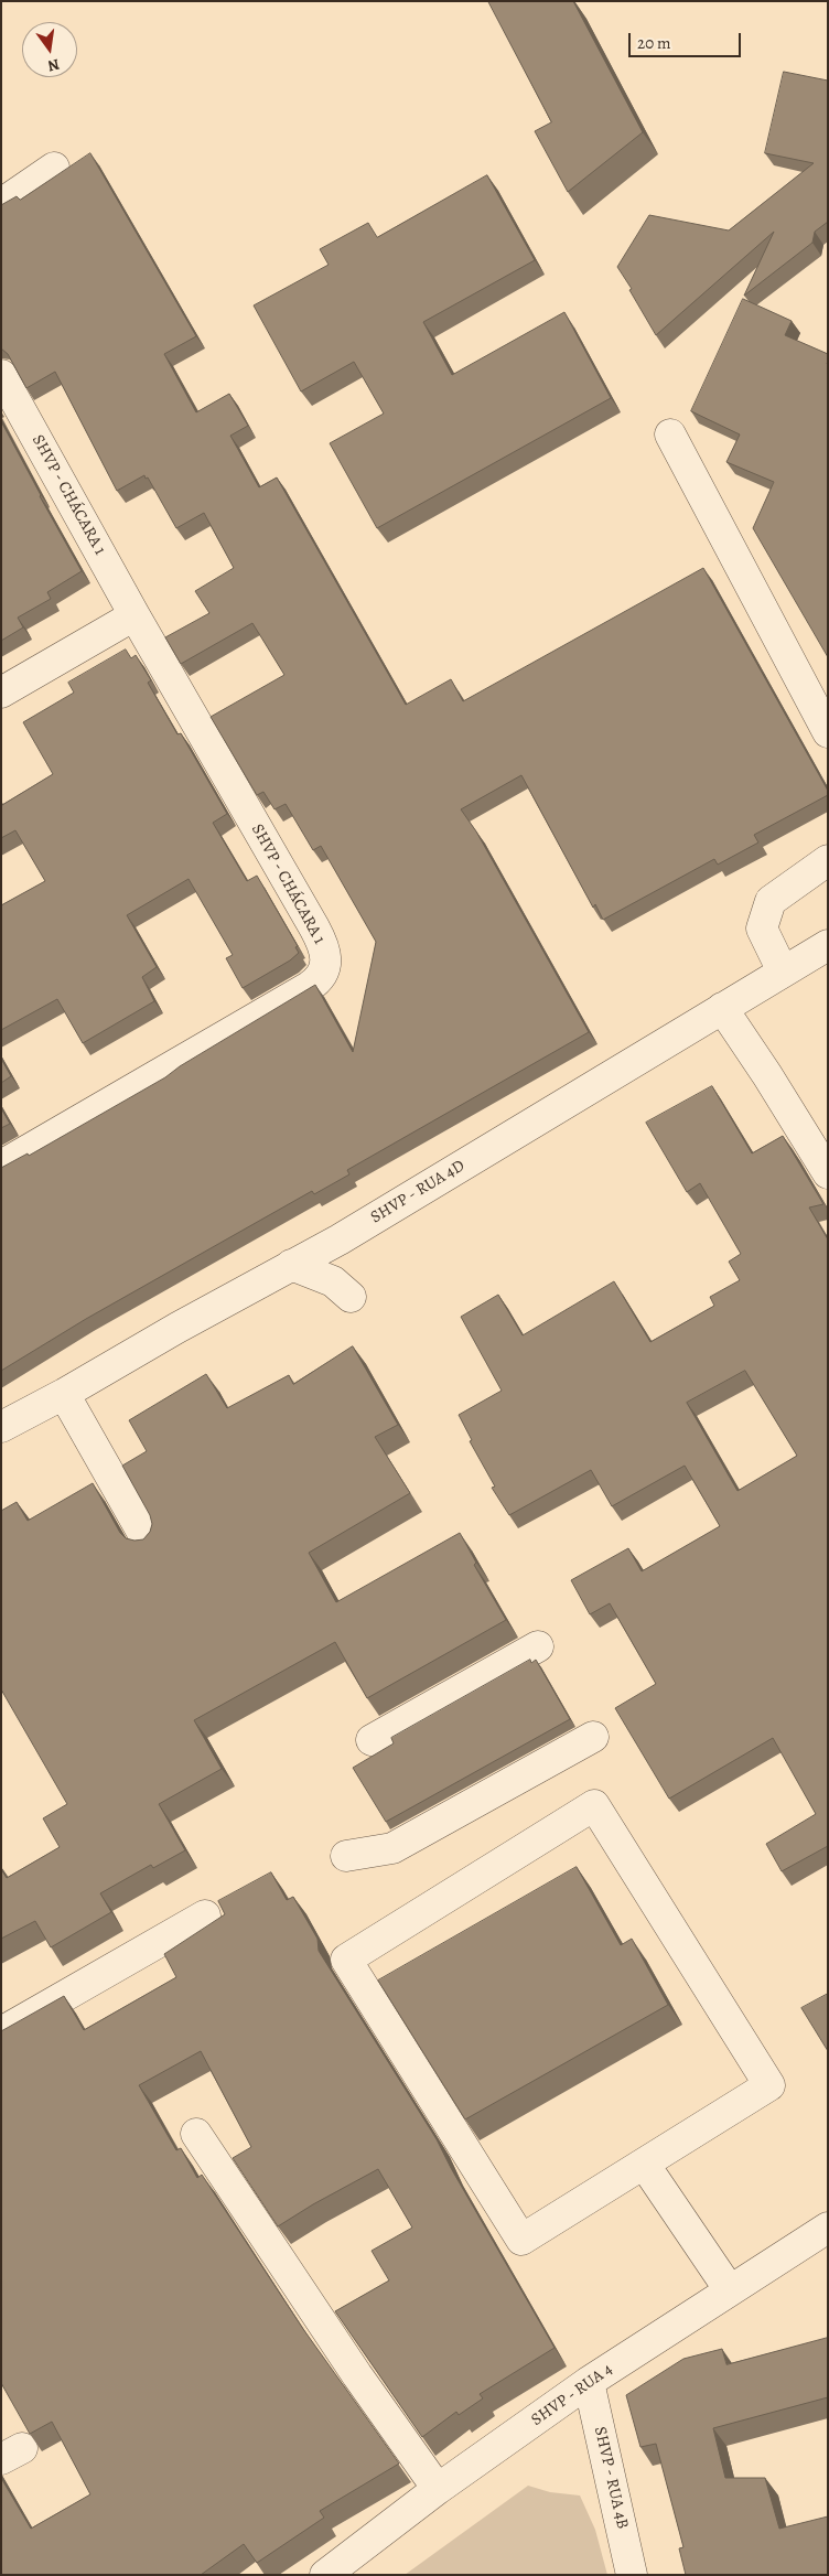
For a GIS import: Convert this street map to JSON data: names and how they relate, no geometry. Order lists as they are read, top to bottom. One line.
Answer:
{"streets":{"street":["SHVP - CHÁCARA 1","SHVP - RUA 4D","SHVP - RUA 4","SHVP - RUA 4B"]},"crossings":[["SHVP - RUA 4","SHVP - RUA 4B"]],"scale_bar":"20 m","north":"bottom"}
